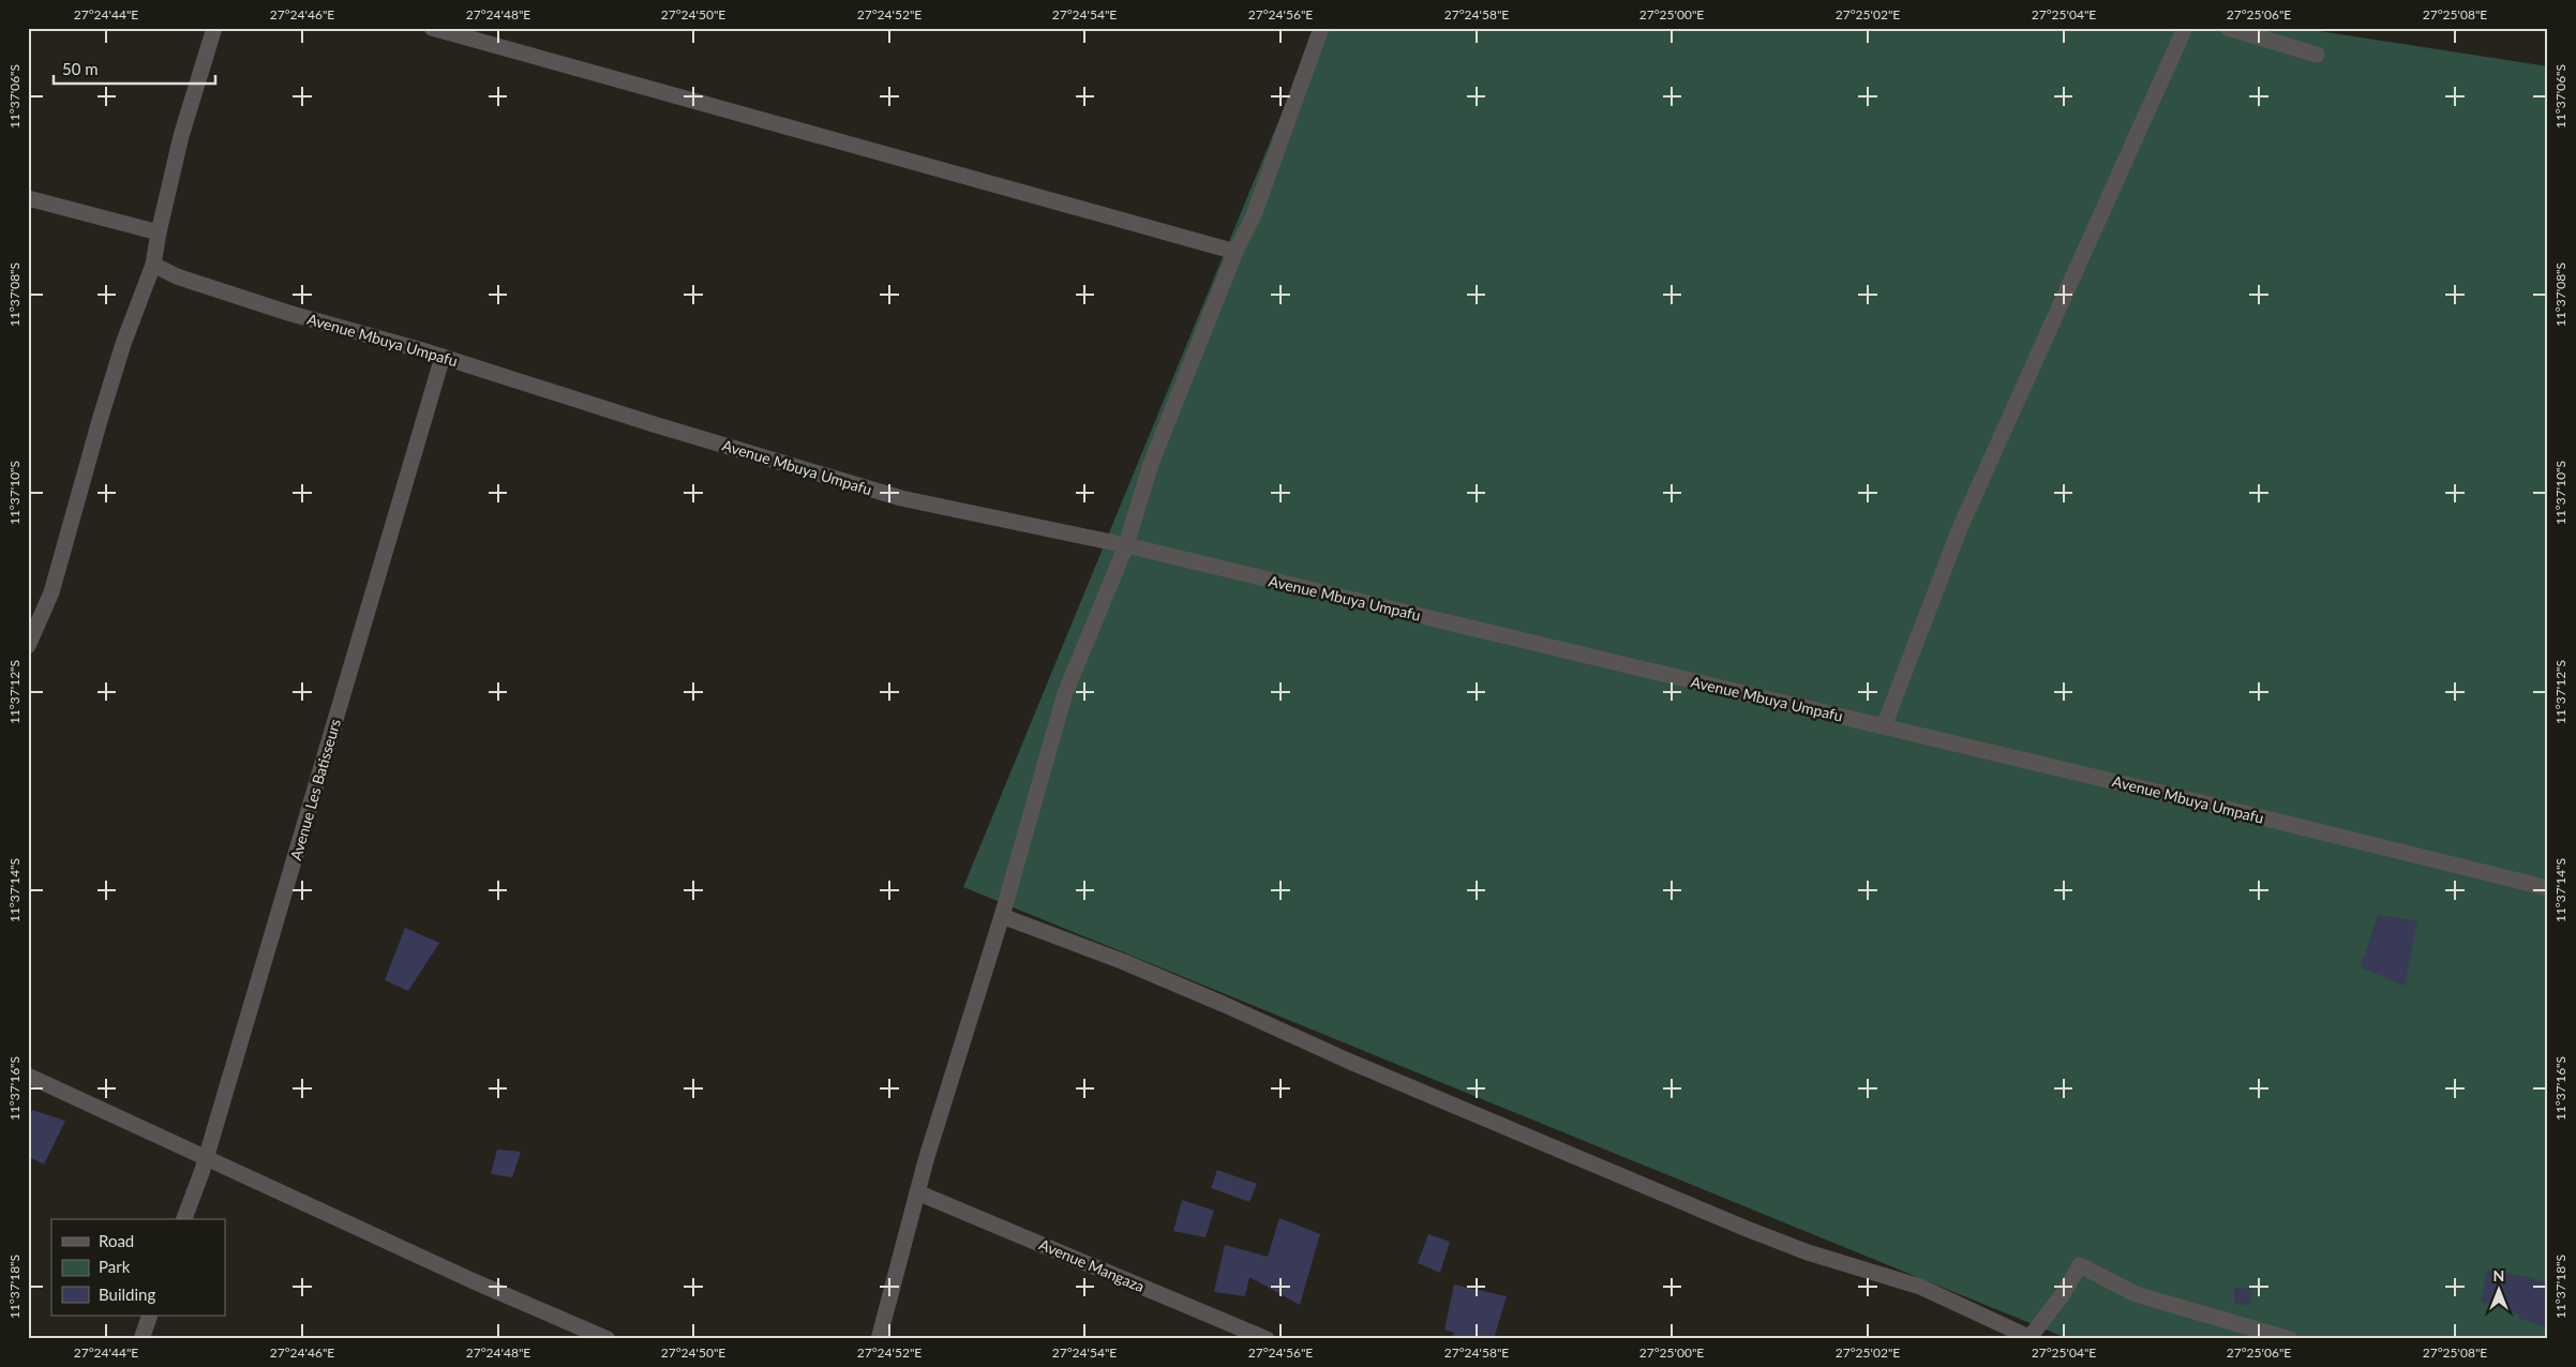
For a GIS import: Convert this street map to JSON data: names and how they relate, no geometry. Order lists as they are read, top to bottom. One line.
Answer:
{"streets":{"street":["Avenue Mbuya Umpafu","Avenue Les Batisseurs","Avenue Mangaza"]},"crossings":[["Avenue Mbuya Umpafu","Avenue Les Batisseurs"]],"legend":["Road","Park","Building"],"scale_bar":"50 m","north":"top","coordinates":["27°24'44\"E","27°24'46\"E","27°24'48\"E","27°24'50\"E","27°24'52\"E","27°24'54\"E","27°24'56\"E","27°24'58\"E","27°25'00\"E","27°25'02\"E","27°25'04\"E","27°25'06\"E","27°25'08\"E","11°37'06\"S","11°37'08\"S","11°37'10\"S","11°37'12\"S","11°37'14\"S","11°37'16\"S","11°37'18\"S"]}
